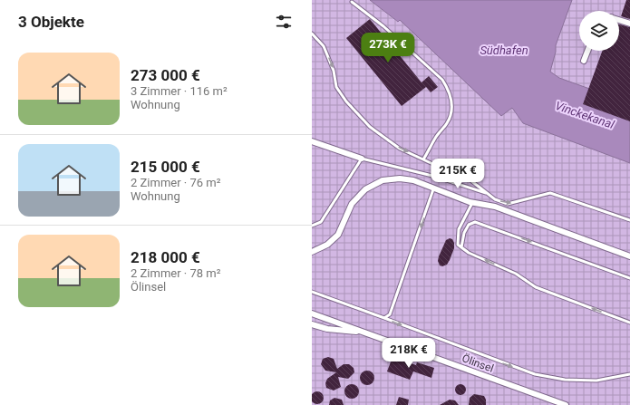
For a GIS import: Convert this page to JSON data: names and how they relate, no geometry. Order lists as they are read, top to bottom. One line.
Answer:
{"streets":{"street":["Ölinsel"]},"water":["Südhafen","Vinckekanal"],"page":{"heading":"3 Objekte","price":["273K €","215K €","218K €"],"list":[{"name":"273 000 €","note":"3 Zimmer · 116 m² · Wohnung"},{"name":"215 000 €","note":"2 Zimmer · 76 m² · Wohnung"},{"name":"218 000 €","note":"2 Zimmer · 78 m² · Ölinsel"}]}}
